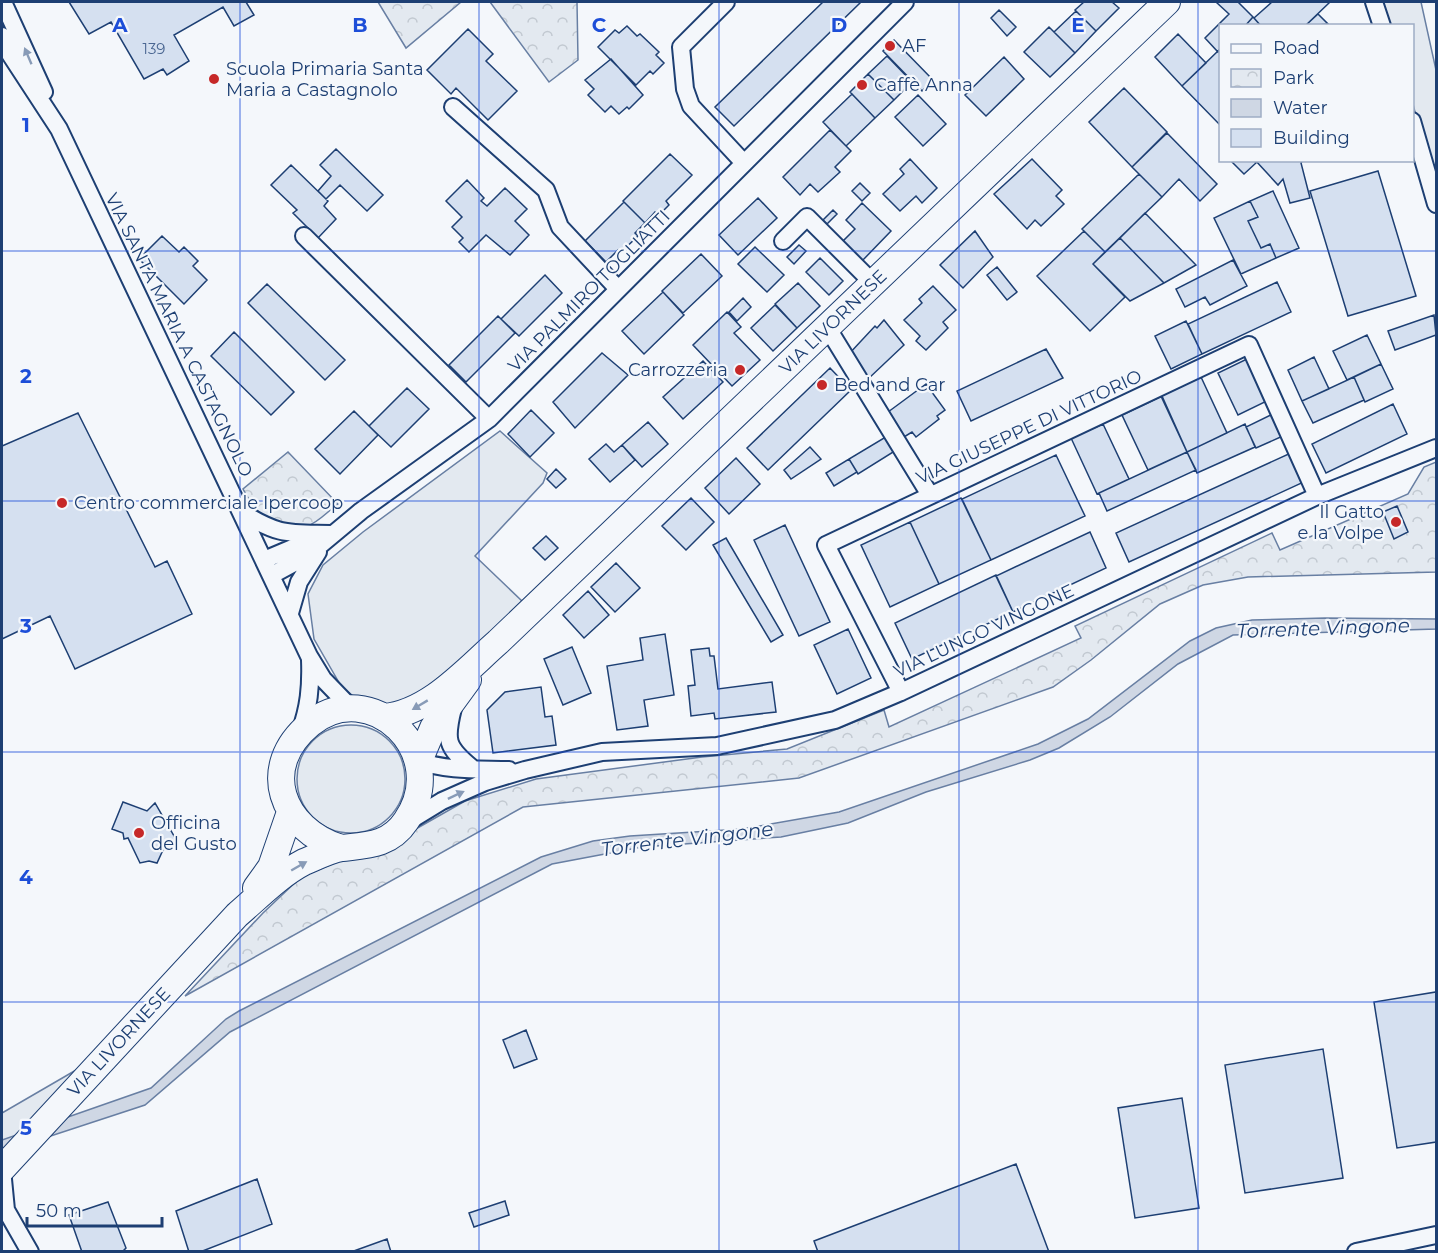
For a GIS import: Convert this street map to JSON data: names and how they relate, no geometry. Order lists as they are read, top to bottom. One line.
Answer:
{"streets":{"main road":["VIA LIVORNESE"],"street":["VIA PALMIRO TOGLIATTI","VIA SANTA MARIA A CASTAGNOLO","VIA GIUSEPPE DI VITTORIO","VIA LUNGO VINGONE"]},"crossings":[["VIA PALMIRO TOGLIATTI","VIA SANTA MARIA A CASTAGNOLO"],["VIA LIVORNESE","VIA SANTA MARIA A CASTAGNOLO"],["VIA LIVORNESE","VIA LUNGO VINGONE"],["VIA SANTA MARIA A CASTAGNOLO","VIA LUNGO VINGONE"],["VIA GIUSEPPE DI VITTORIO","VIA LUNGO VINGONE"]],"water":["Torrente Vingone"],"places":["AF","Scuola Primaria Santa Maria a Castagnolo","Caffè Anna","Carrozzeria","Bed and Car","Centro commerciale Ipercoop","Il Gatto e la Volpe","Officina del Gusto"],"house_numbers":["139"],"legend":["Road","Park","Water","Building"],"scale_bar":"50 m","grid":{"columns":["A","B","C","D","E"],"rows":["1","2","3","4","5"]}}
